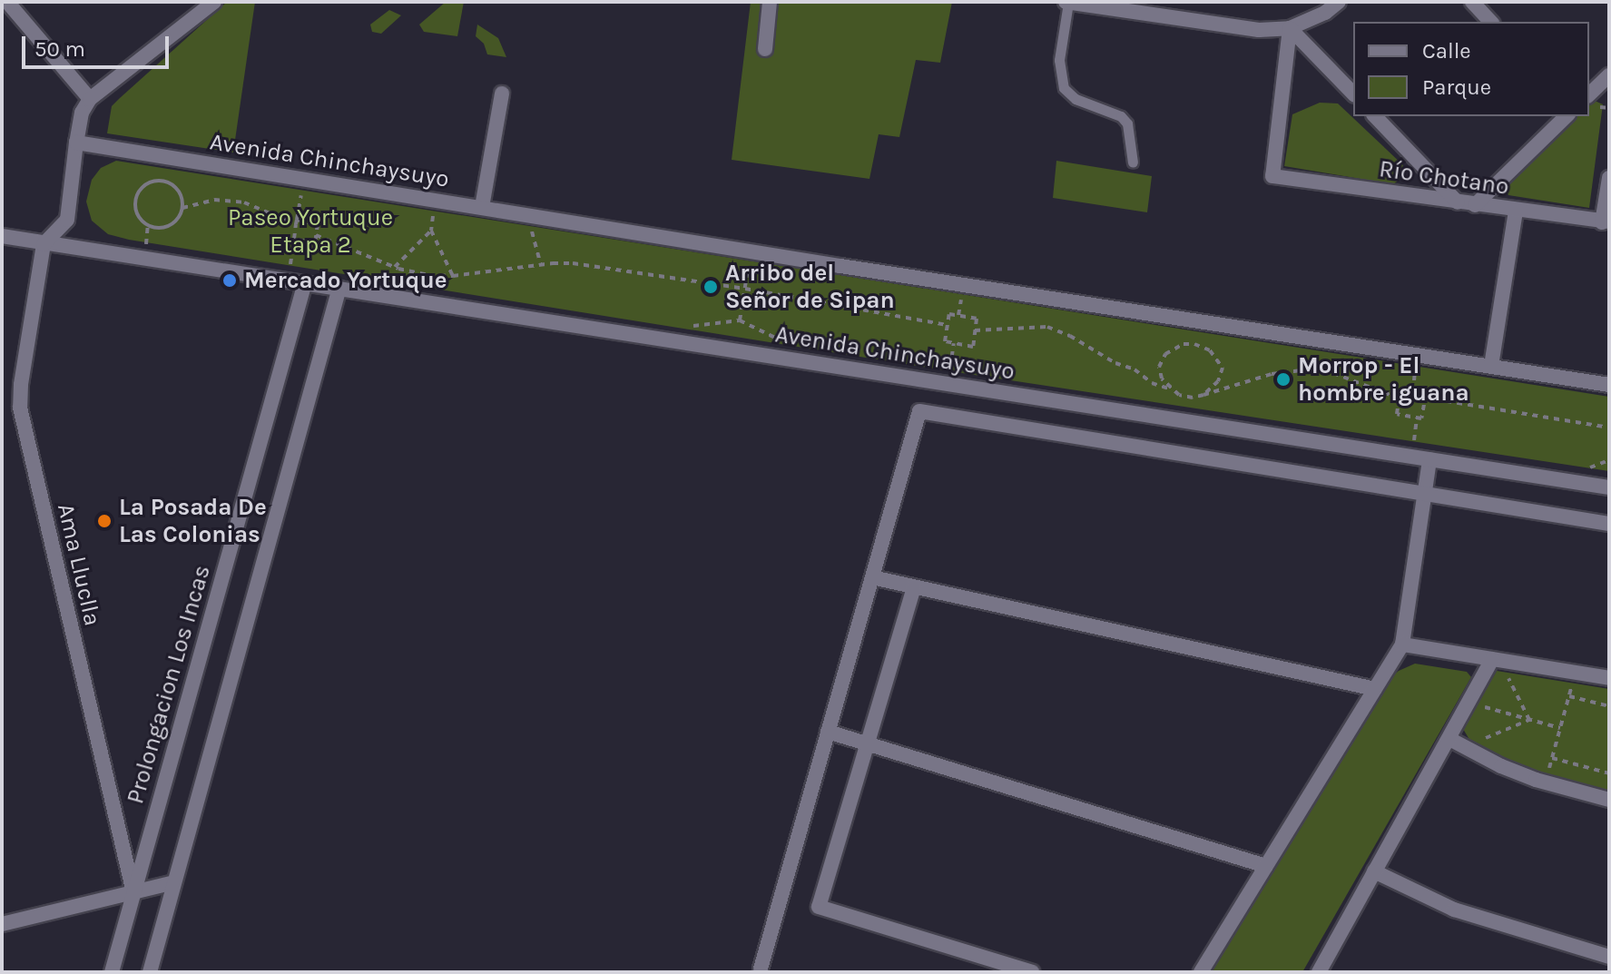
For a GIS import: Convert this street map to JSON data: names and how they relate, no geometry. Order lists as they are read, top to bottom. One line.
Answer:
{"streets":{"street":["Avenida Chinchaysuyo","Río Chotano","Ama Lluclla","Prolongacion Los Incas"]},"crossings":[["Avenida Chinchaysuyo","Ama Lluclla"],["Avenida Chinchaysuyo","Prolongacion Los Incas"],["Ama Lluclla","Prolongacion Los Incas"]],"parks":["Paseo Yortuque Etapa 2"],"places":["Mercado Yortuque","Arribo del Señor de Sipan","Morrop - El hombre iguana","La Posada De Las Colonias"],"legend":["Calle","Parque"],"scale_bar":"50 m"}
